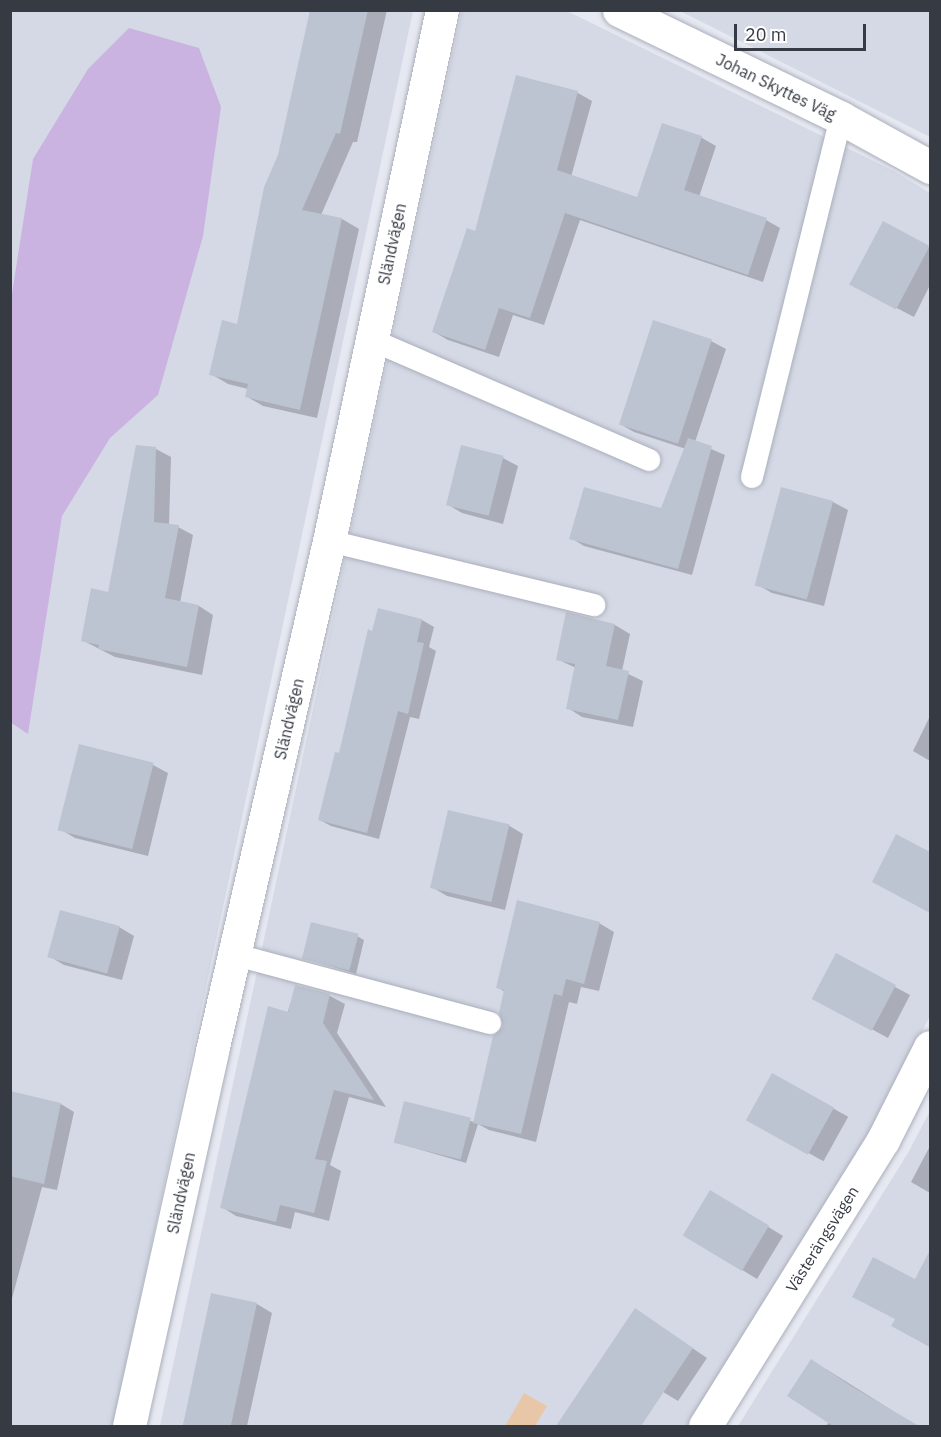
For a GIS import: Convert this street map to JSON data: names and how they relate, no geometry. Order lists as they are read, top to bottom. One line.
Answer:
{"streets":{"street":["Johan Skyttes Väg","Sländvägen","Västerängsvägen"]},"scale_bar":"20 m"}
